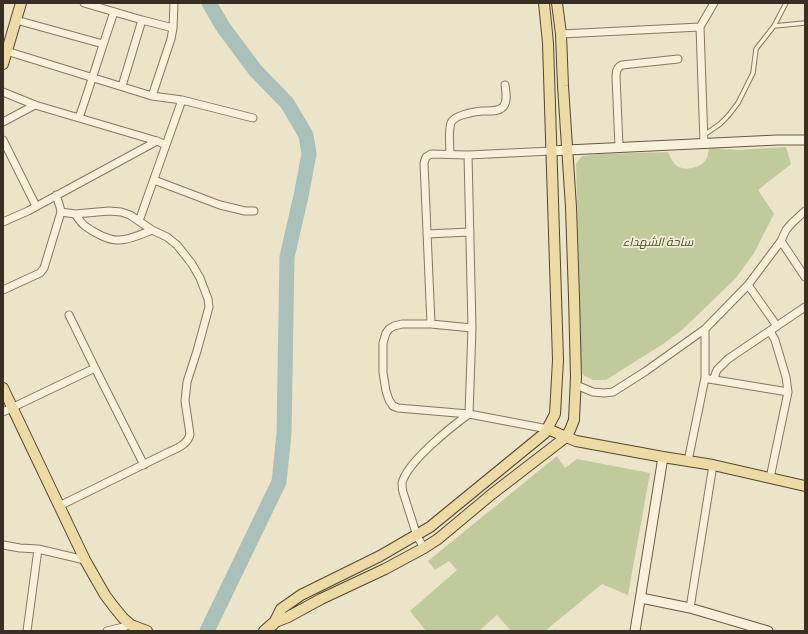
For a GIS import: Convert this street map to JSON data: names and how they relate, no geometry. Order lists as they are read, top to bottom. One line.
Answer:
{"parks":["ساحة الشهداء"]}
